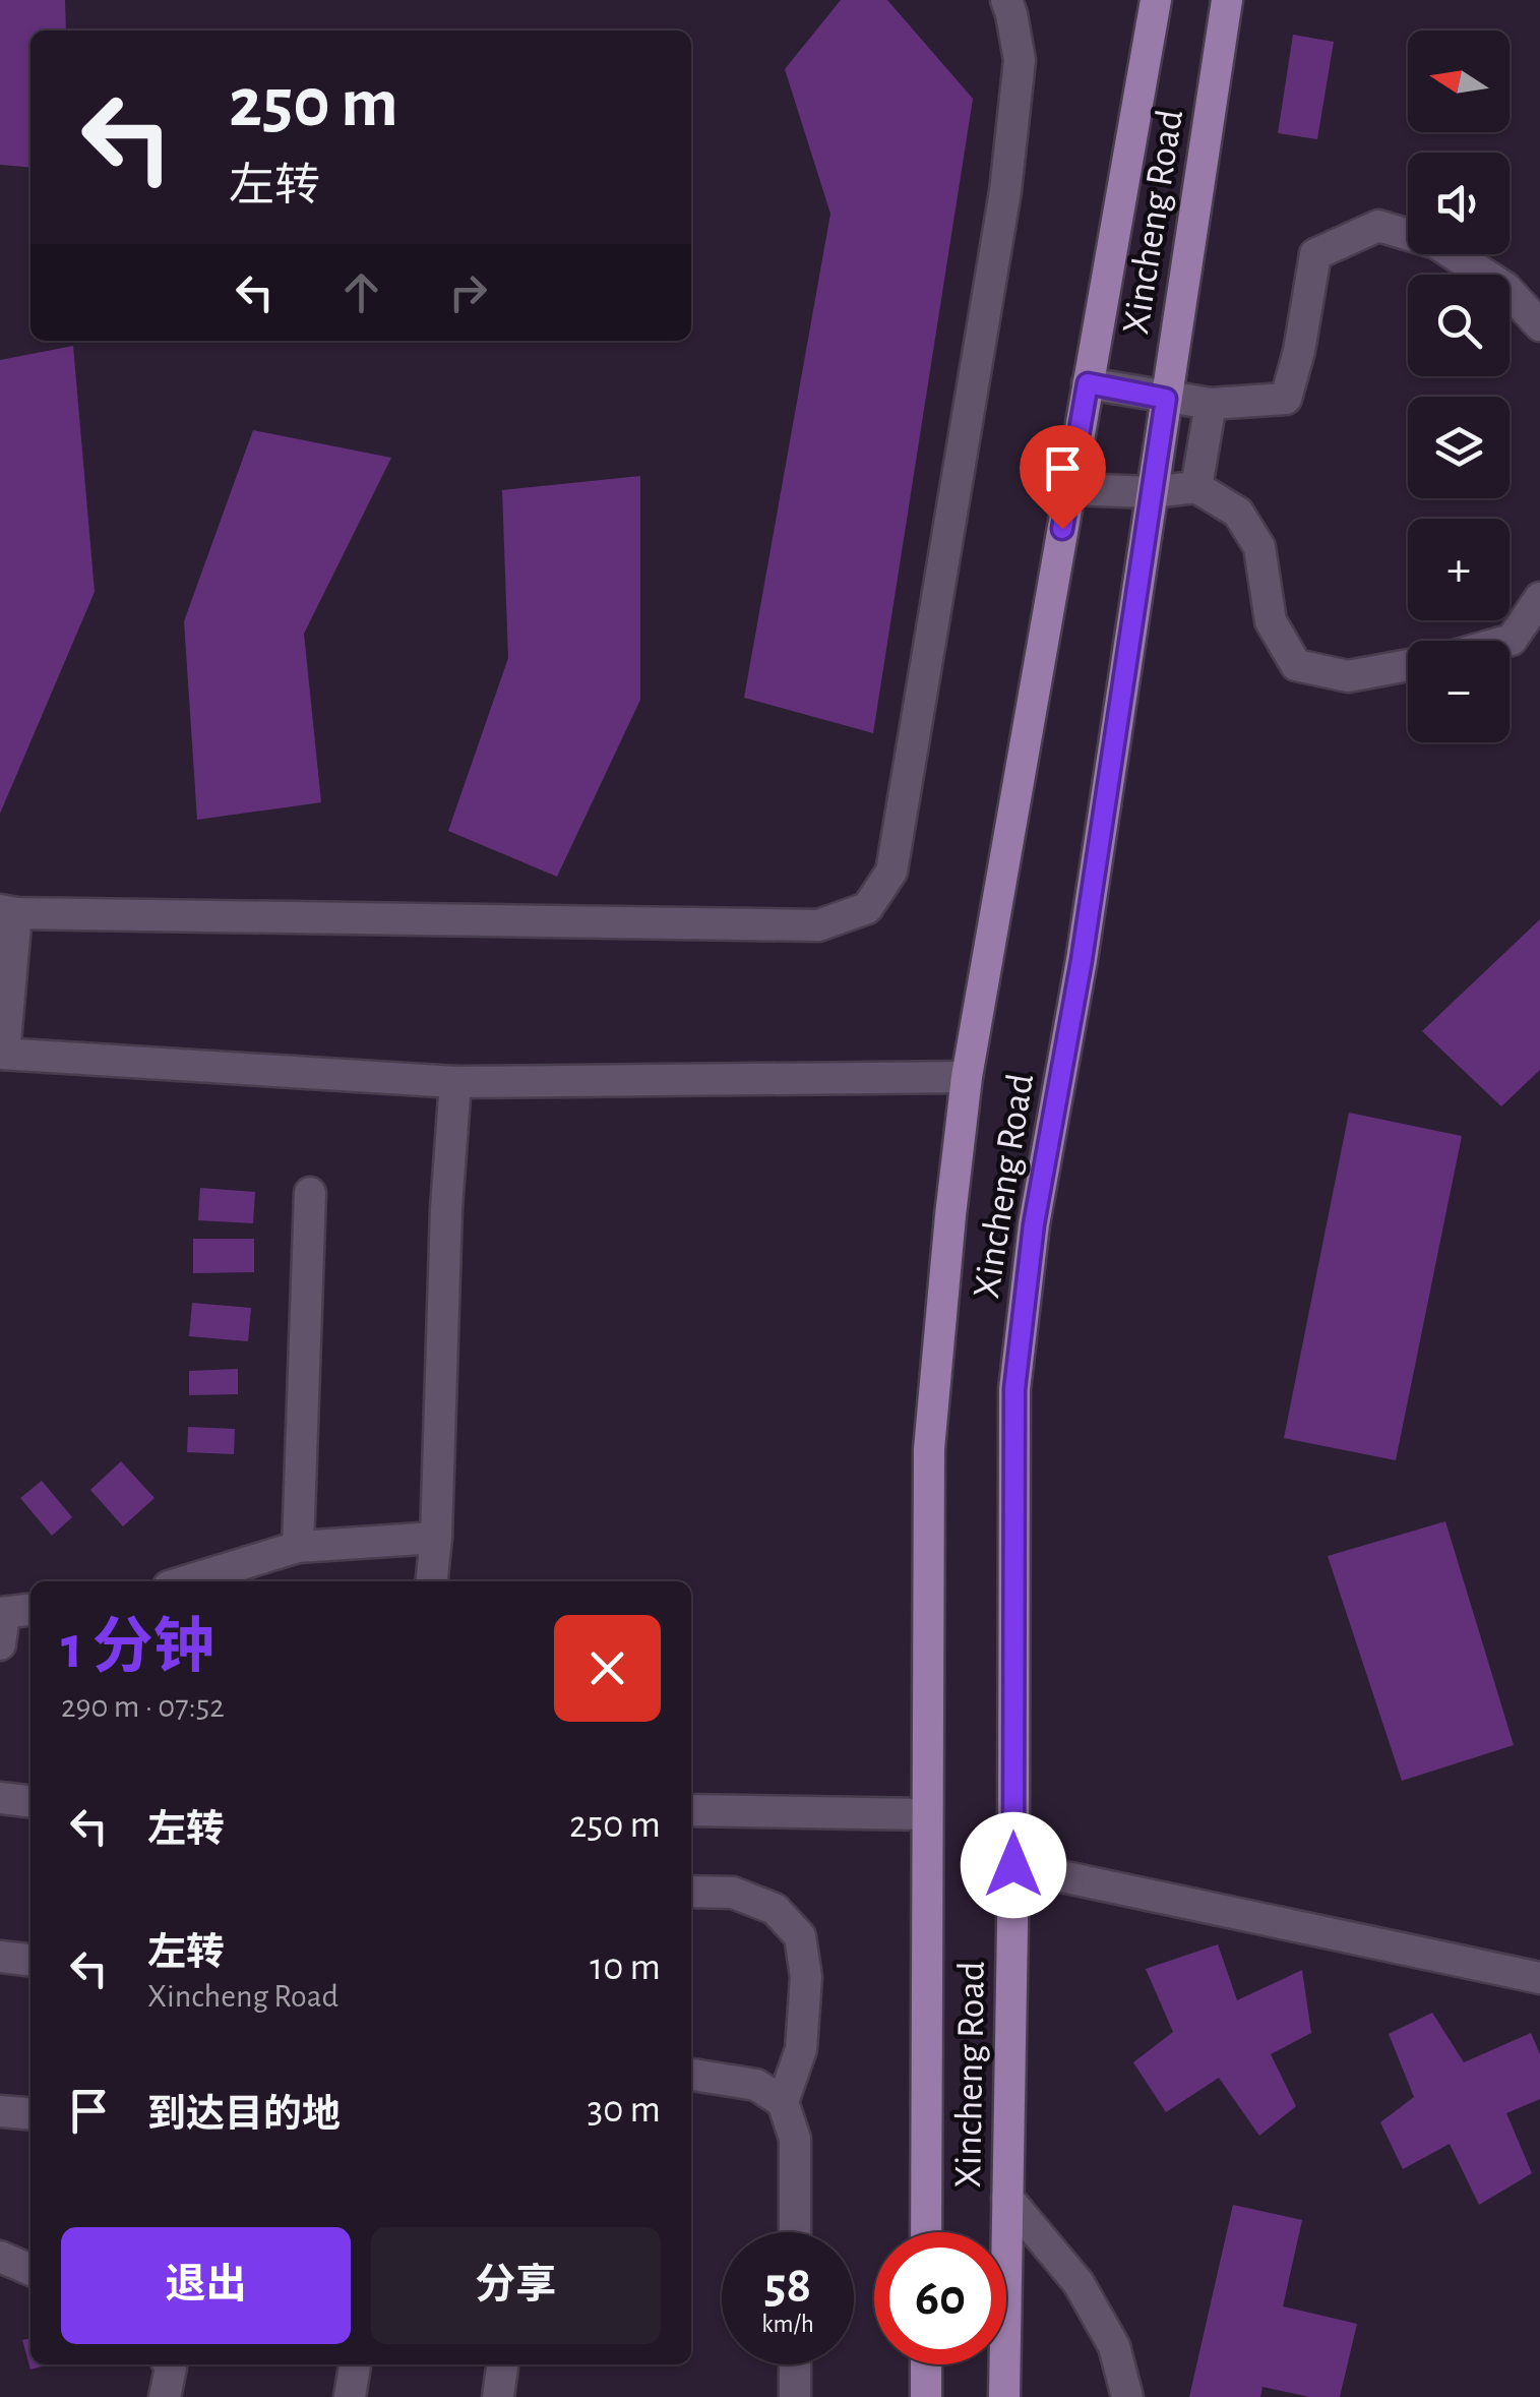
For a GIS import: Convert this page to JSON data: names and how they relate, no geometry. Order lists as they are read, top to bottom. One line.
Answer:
{"streets":{"main road":["Xincheng Road"]},"north":"left","page":{"map_buttons":["+","−"],"turn":["250 m","左转"],"heading":["1 分钟","290 m · 07:52"],"list":[{"name":"左转","value":"250 m"},{"name":"左转","note":"Xincheng Road","value":"10 m"},{"name":"到达目的地","value":"30 m"}],"buttons":["退出","分享"],"speed":"58 km/h","limit":"60"}}
